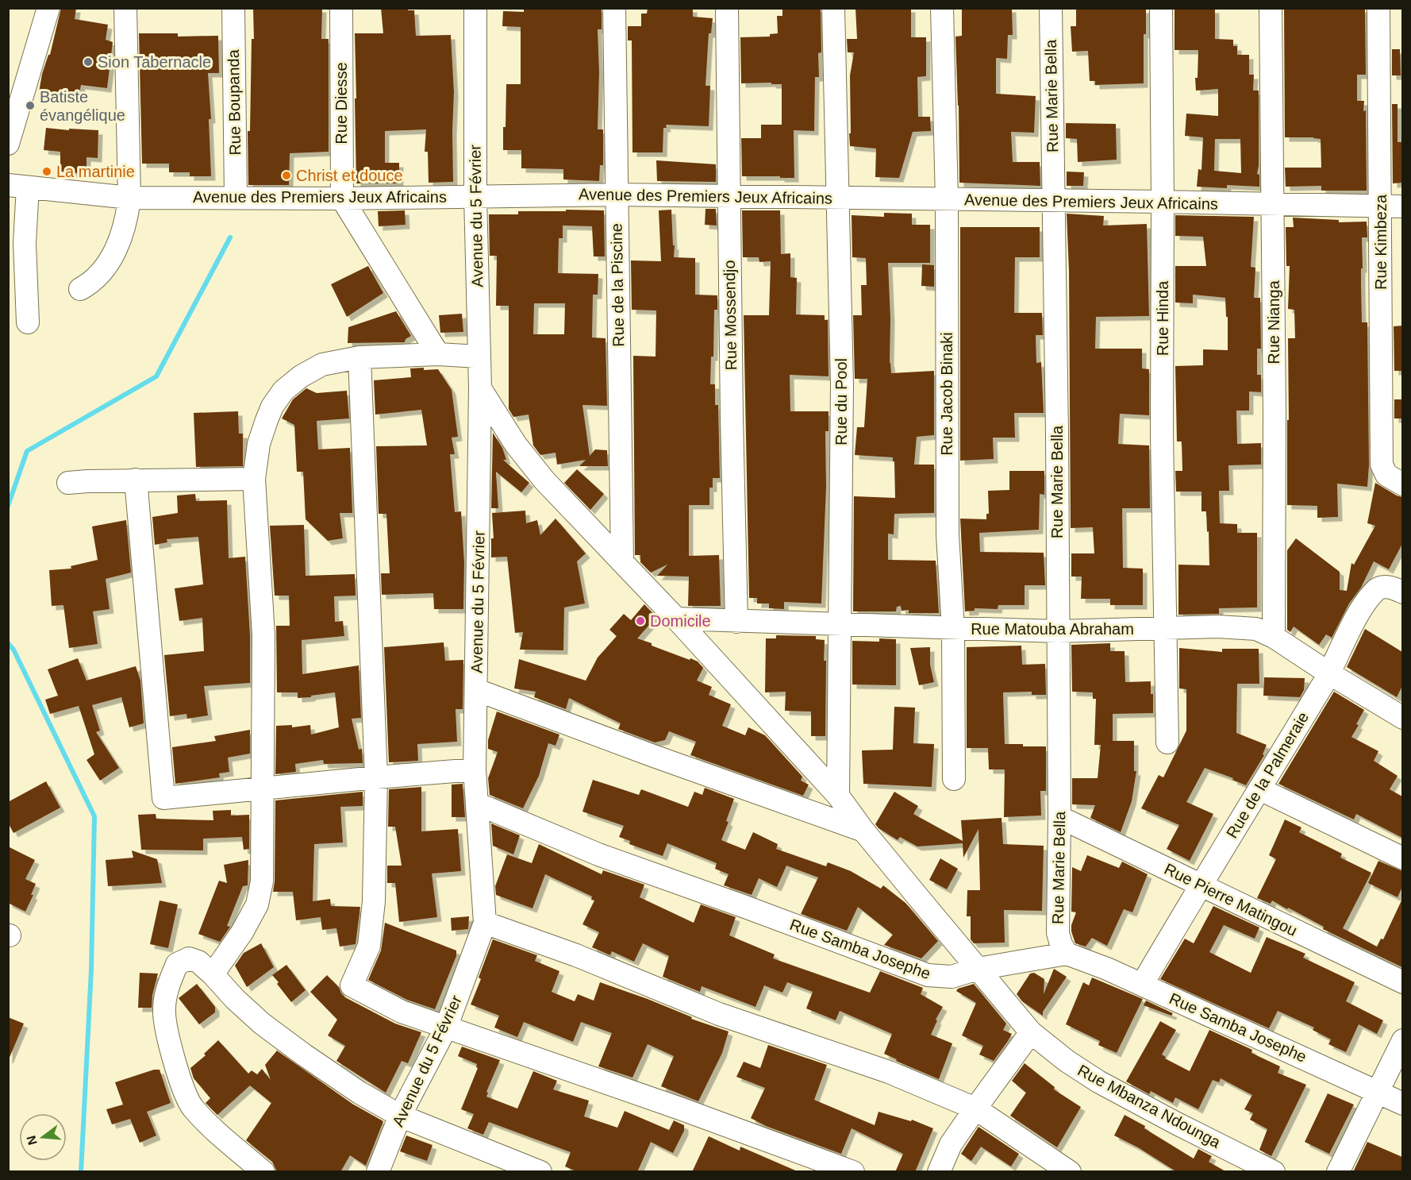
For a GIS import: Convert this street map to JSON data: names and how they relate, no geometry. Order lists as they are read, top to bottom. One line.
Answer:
{"streets":{"street":["Rue Marie Bella","Rue Boupanda","Rue Diesse","Avenue des Premiers Jeux Africains","Avenue du 5 Février","Rue Kimbeza","Rue de la Piscine","Rue Mossendjo","Rue Hinda","Rue Nianga","Rue Jacob Binaki","Rue du Pool","Rue Matouba Abraham","Rue de la Palmeraie","Rue Pierre Matingou","Rue Samba Josephe","Rue Mbanza Ndounga"]},"crossings":[["Rue Marie Bella","Avenue des Premiers Jeux Africains"],["Rue Marie Bella","Rue Matouba Abraham"],["Rue Marie Bella","Rue Pierre Matingou"],["Rue Marie Bella","Rue Samba Josephe"],["Rue Boupanda","Avenue des Premiers Jeux Africains"],["Rue Diesse","Avenue des Premiers Jeux Africains"],["Avenue des Premiers Jeux Africains","Avenue du 5 Février"],["Avenue des Premiers Jeux Africains","Rue Kimbeza"],["Avenue des Premiers Jeux Africains","Rue de la Piscine"],["Avenue des Premiers Jeux Africains","Rue Mossendjo"],["Avenue des Premiers Jeux Africains","Rue Hinda"],["Avenue des Premiers Jeux Africains","Rue Nianga"],["Avenue des Premiers Jeux Africains","Rue Jacob Binaki"],["Avenue des Premiers Jeux Africains","Rue du Pool"],["Avenue du 5 Février","Rue Samba Josephe"],["Rue Mossendjo","Rue Matouba Abraham"],["Rue Hinda","Rue Matouba Abraham"],["Rue Nianga","Rue Matouba Abraham"],["Rue Jacob Binaki","Rue Matouba Abraham"],["Rue du Pool","Rue Matouba Abraham"],["Rue Matouba Abraham","Rue de la Palmeraie"],["Rue de la Palmeraie","Rue Pierre Matingou"],["Rue de la Palmeraie","Rue Samba Josephe"],["Rue Samba Josephe","Rue Mbanza Ndounga"]],"places":["Sion Tabernacle","Batiste évangélique","La martinie","Christ et douce","Domicile"],"north":"left"}
